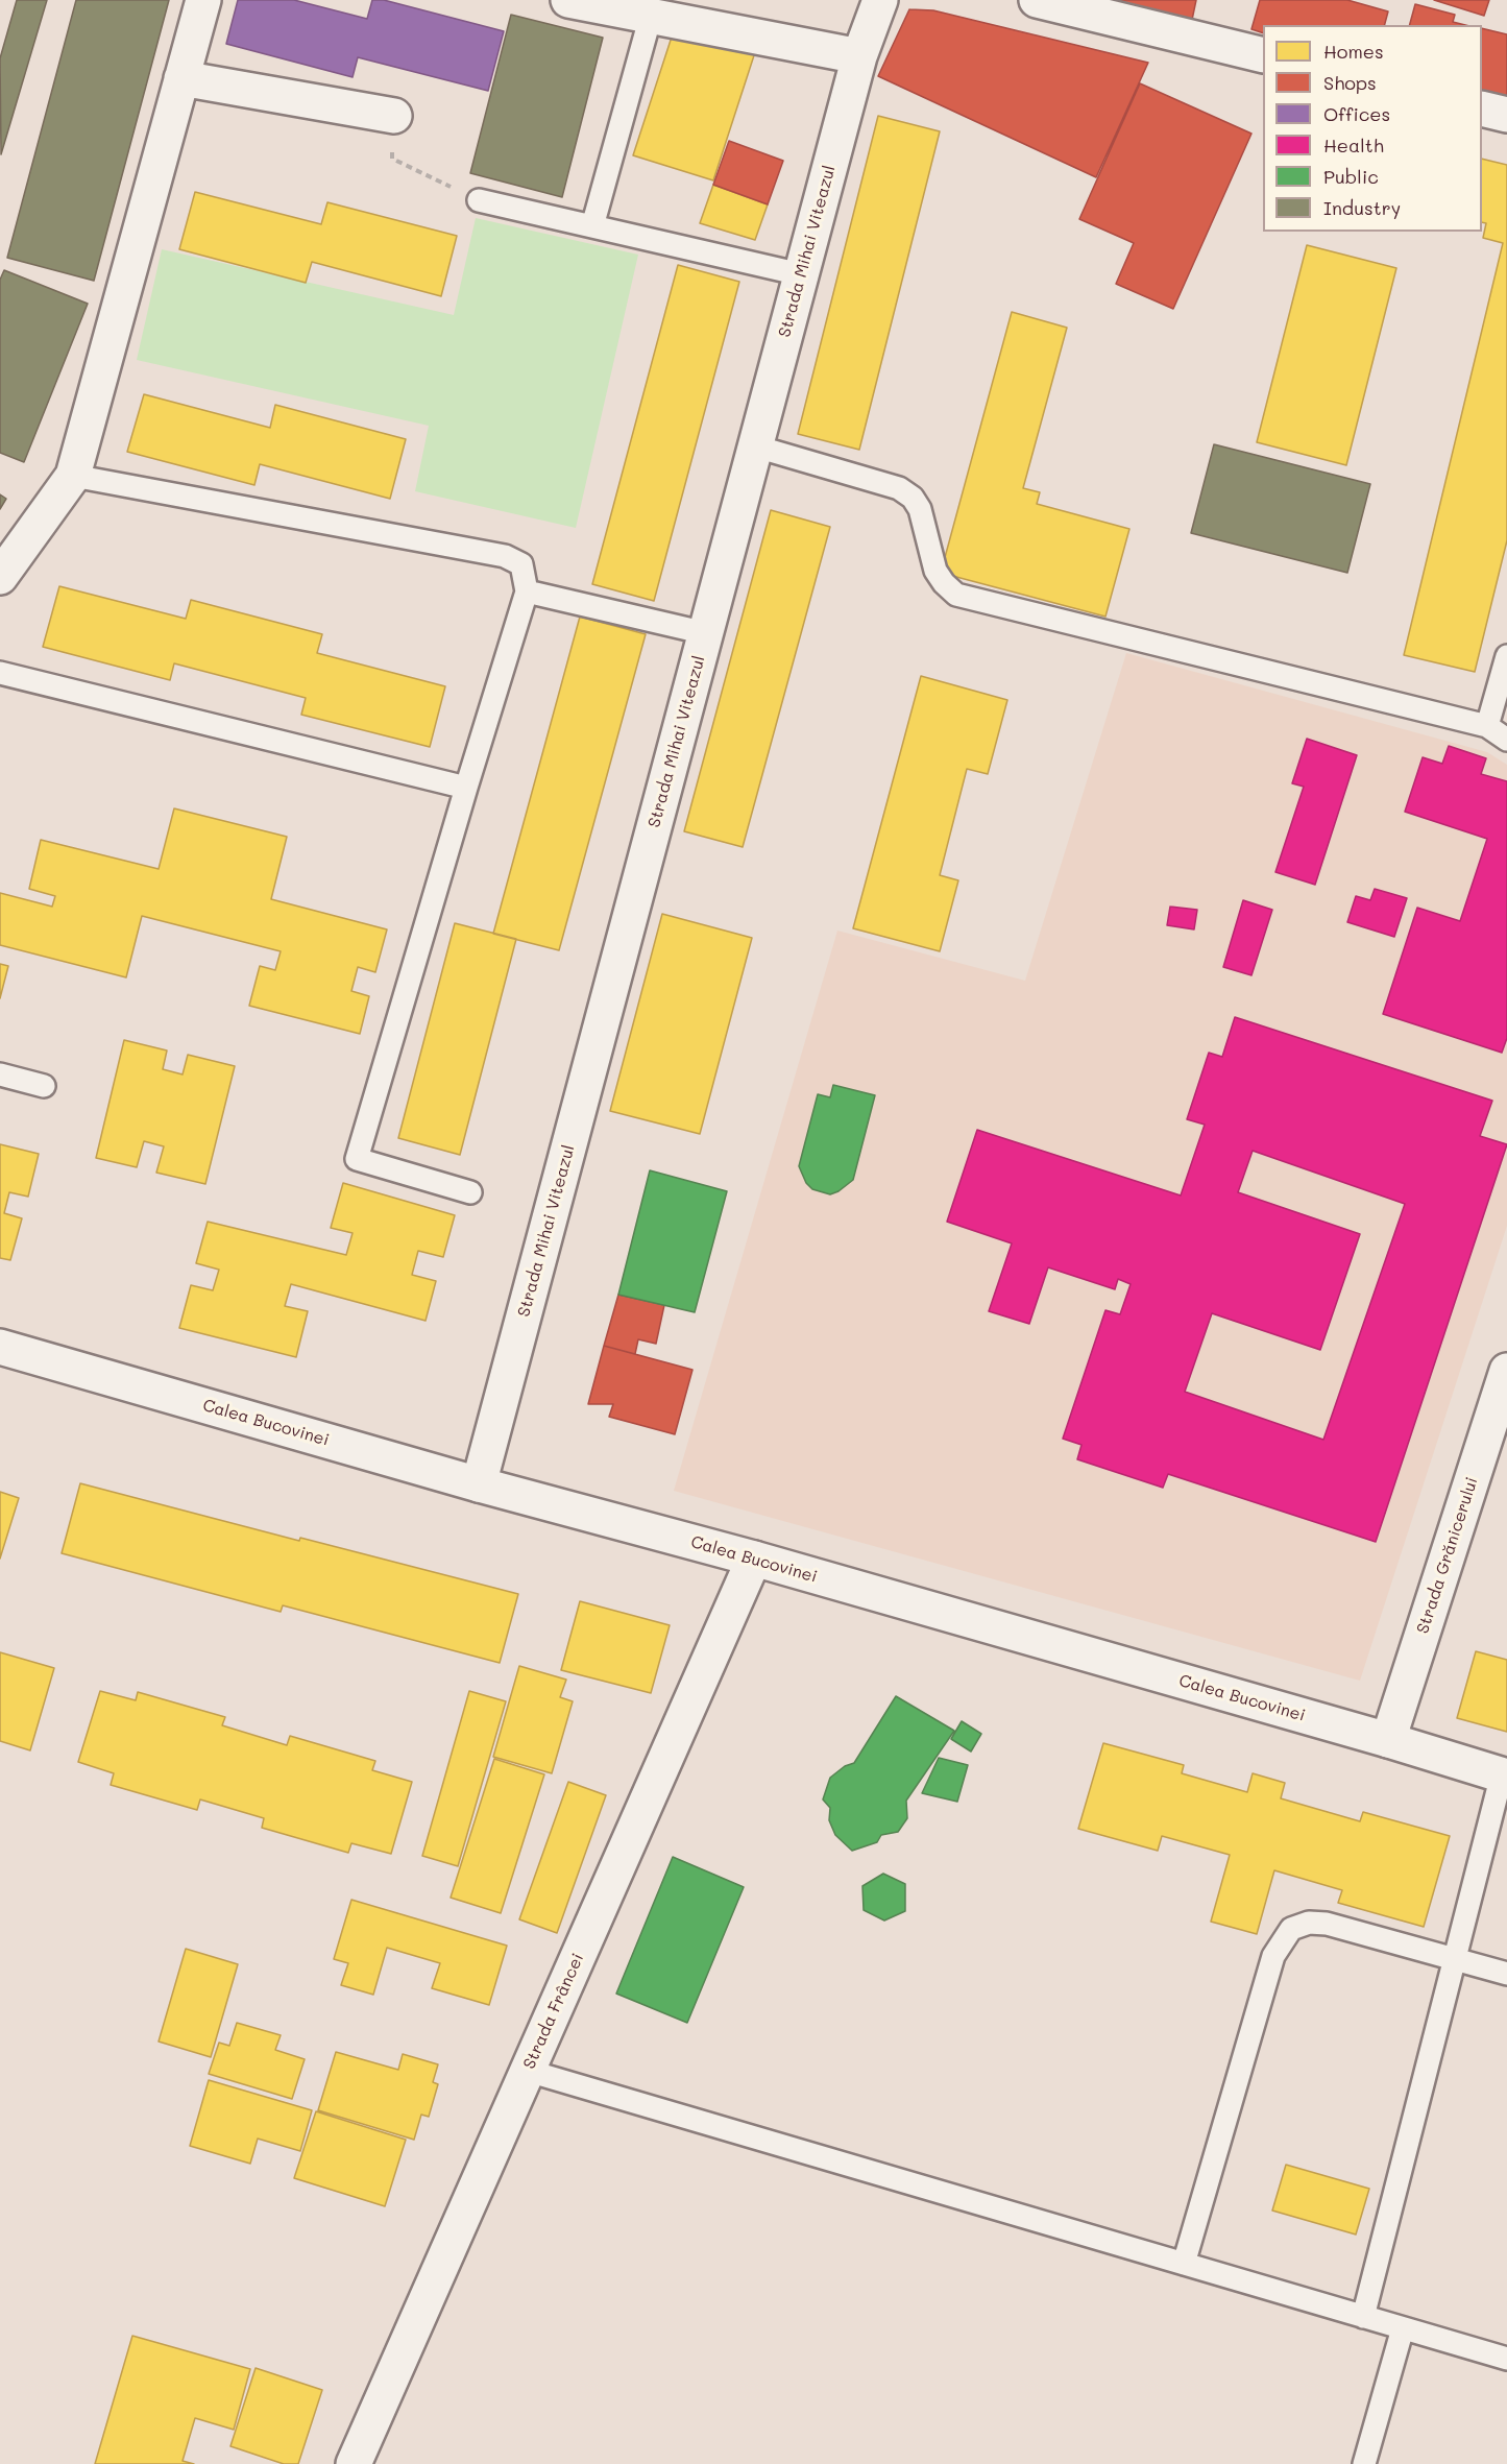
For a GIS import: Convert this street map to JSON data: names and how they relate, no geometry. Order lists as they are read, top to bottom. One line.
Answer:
{"streets":{"street":["Strada Mihai Viteazul","Calea Bucovinei","Strada Grănicerului","Strada Frâncei"]},"crossings":[["Strada Mihai Viteazul","Calea Bucovinei"],["Calea Bucovinei","Strada Grănicerului"],["Calea Bucovinei","Strada Frâncei"]],"legend":["Homes","Shops","Offices","Health","Public","Industry"]}
